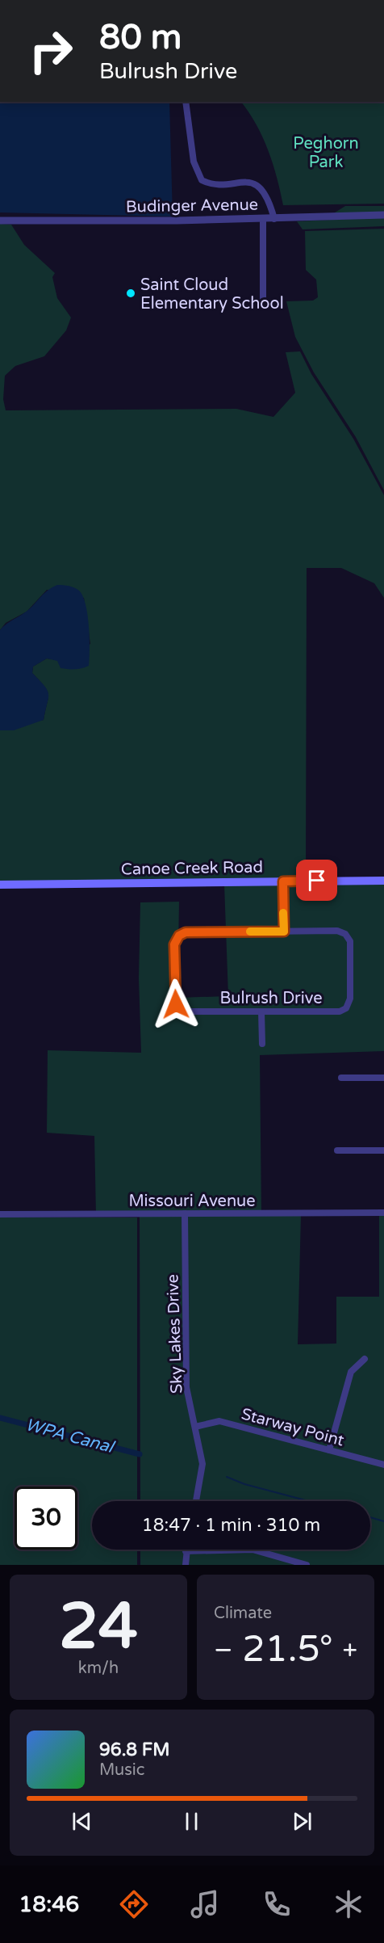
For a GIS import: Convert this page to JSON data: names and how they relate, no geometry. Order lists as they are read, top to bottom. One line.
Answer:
{"streets":{"main road":["Canoe Creek Road"],"street":["Budinger Avenue","Bulrush Drive","Missouri Avenue","Sky Lakes Drive","Starway Point"]},"crossings":[["Missouri Avenue","Sky Lakes Drive"],["Sky Lakes Drive","Starway Point"]],"water":["WPA Canal"],"parks":["Peghorn Park"],"places":["Saint Cloud Elementary School"],"page":{"turn":["80 m","Bulrush Drive"],"limit":"30","trip":"18:47 · 1 min · 310 m","tile":[["24","km/h"],"Climate"],"heat":["−","21.5°","+"],"song":["96.8 FM","Music"],"tabs":"18:46"}}
